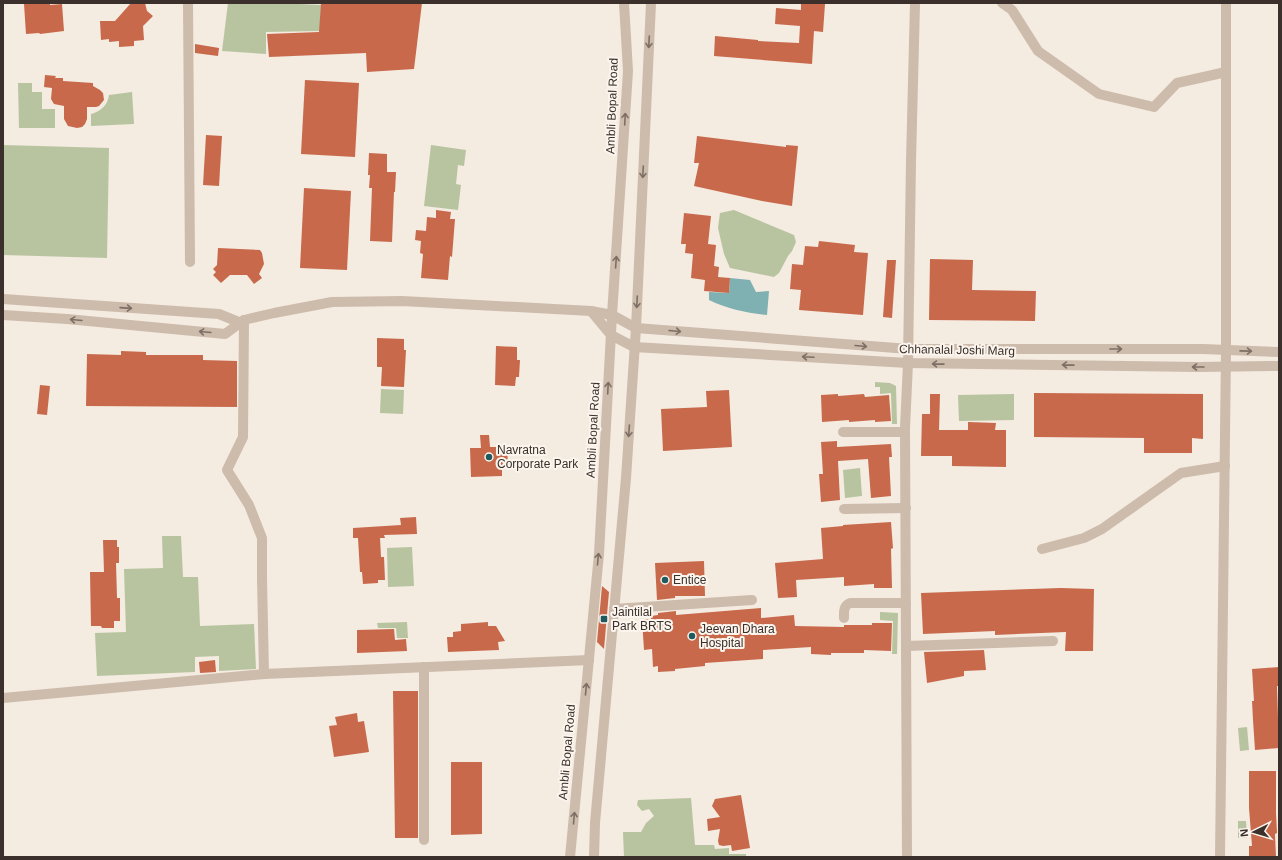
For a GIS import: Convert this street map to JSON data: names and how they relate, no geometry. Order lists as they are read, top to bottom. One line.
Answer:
{"streets":{"street":["Ambli Bopal Road","Chhanalal Joshi Marg"]},"places":{"other":["Navratna Corporate Park","Entice","Jeevan Dhara Hospital"],"transit":["Jaintilal Park BRTS"]},"north":"left"}
